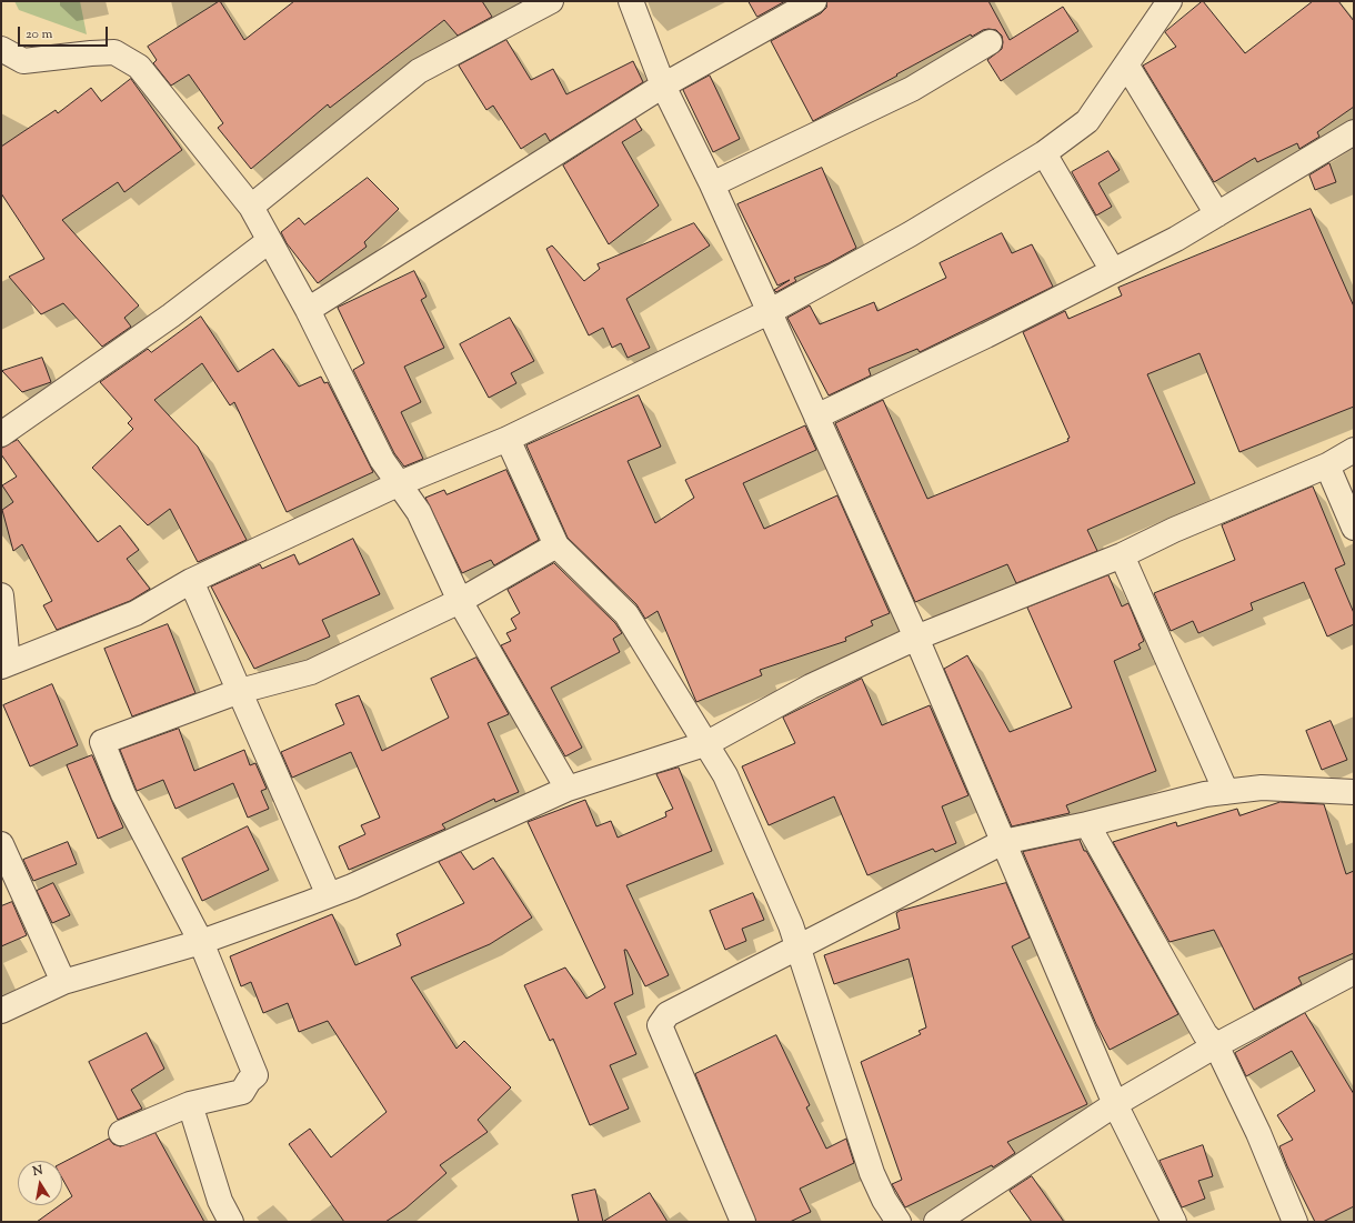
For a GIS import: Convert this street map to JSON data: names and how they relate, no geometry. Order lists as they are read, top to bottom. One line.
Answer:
{"scale_bar":"20 m","north":"top"}
